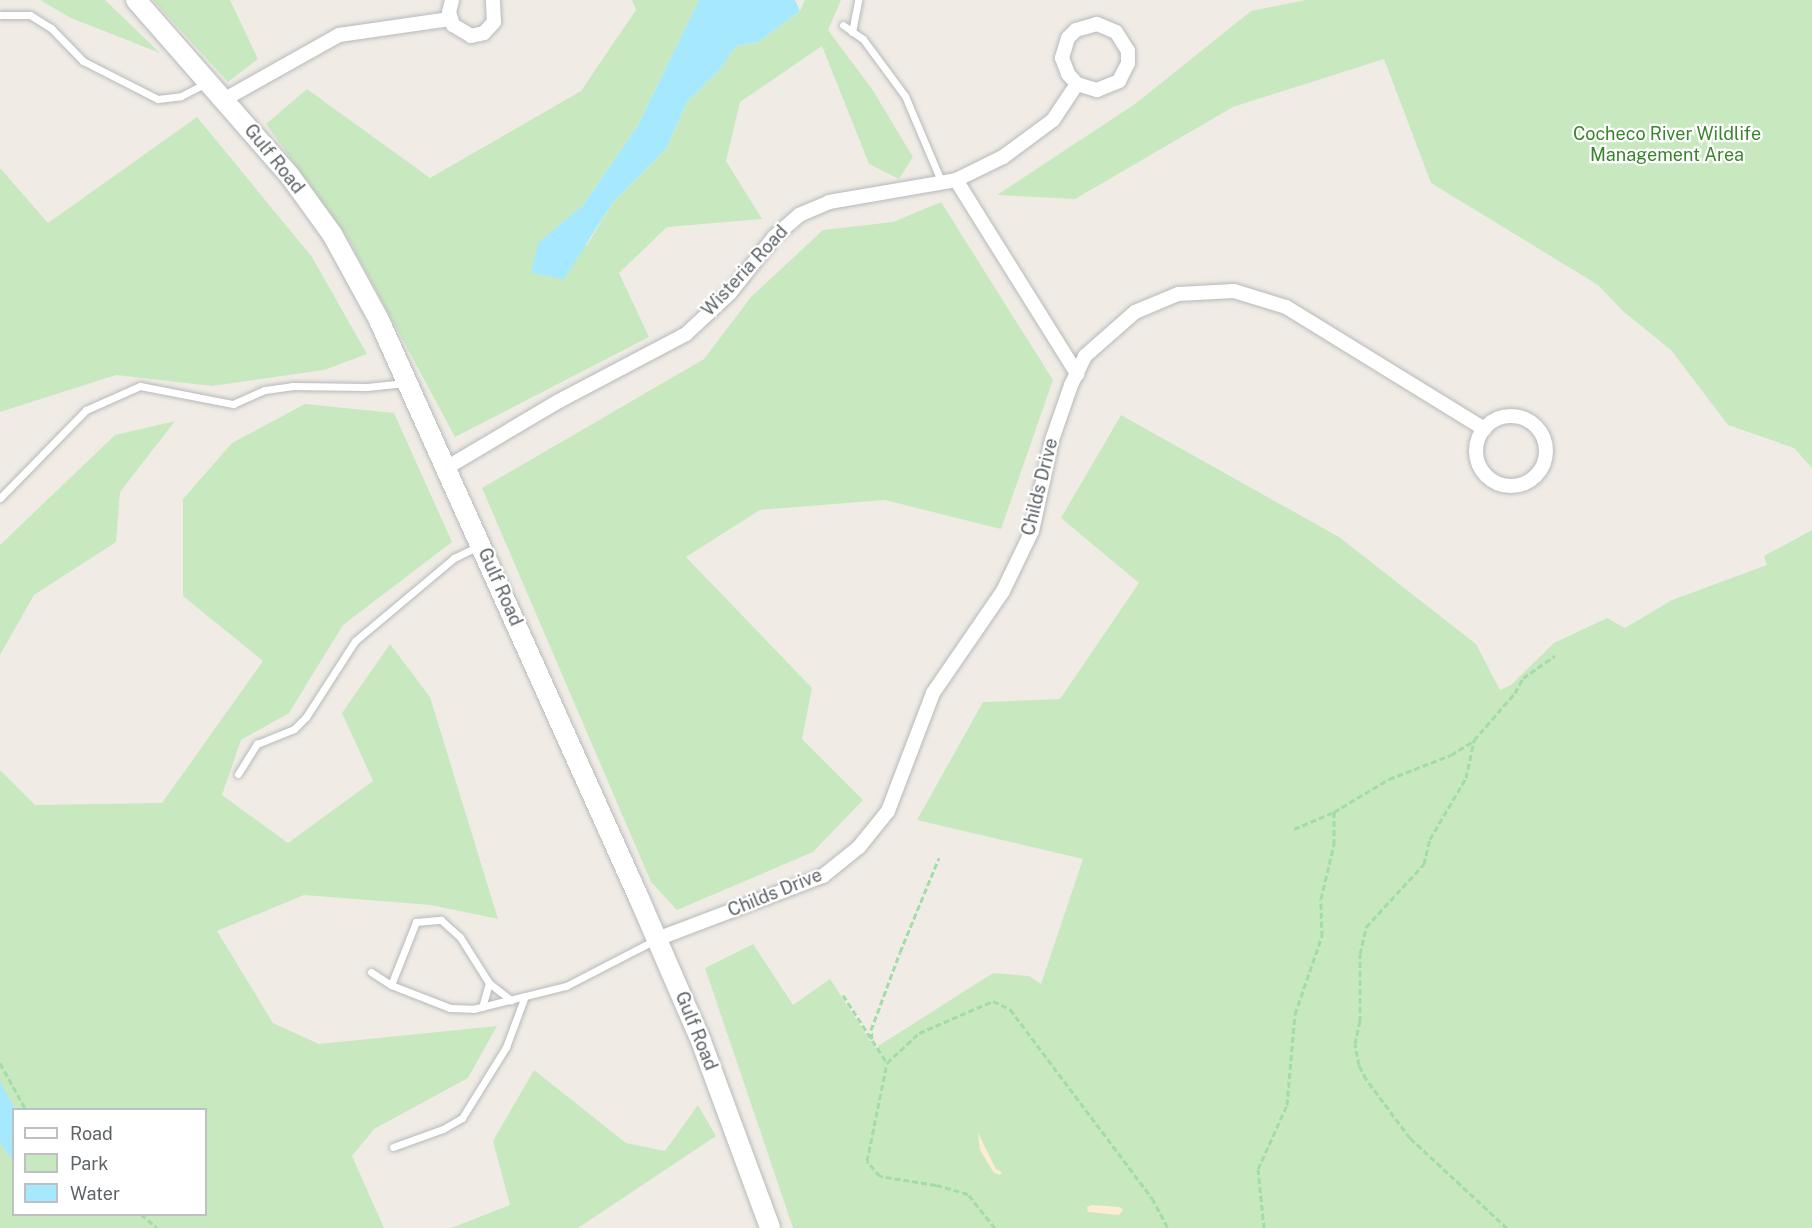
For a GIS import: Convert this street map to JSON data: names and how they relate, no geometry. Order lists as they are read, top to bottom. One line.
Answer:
{"streets":{"street":["Gulf Road","Wisteria Road","Childs Drive"]},"crossings":[["Gulf Road","Wisteria Road"],["Gulf Road","Childs Drive"]],"parks":["Cocheco River Wildlife Management Area"],"legend":["Road","Park","Water"]}
